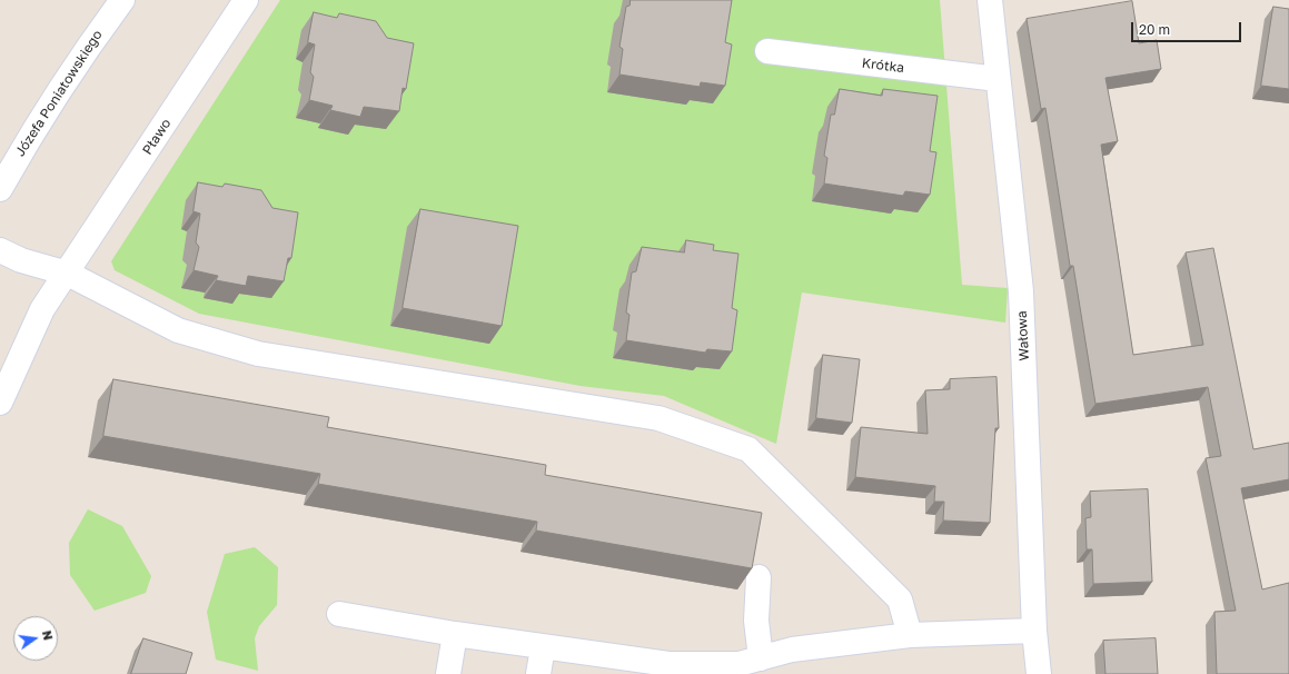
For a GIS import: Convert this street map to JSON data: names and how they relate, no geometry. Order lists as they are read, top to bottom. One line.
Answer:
{"streets":{"street":["Krótka","Józefa Poniatowskiego","Pławo","Wałowa"]},"crossings":[["Krótka","Wałowa"]],"scale_bar":"20 m","north":"right"}
